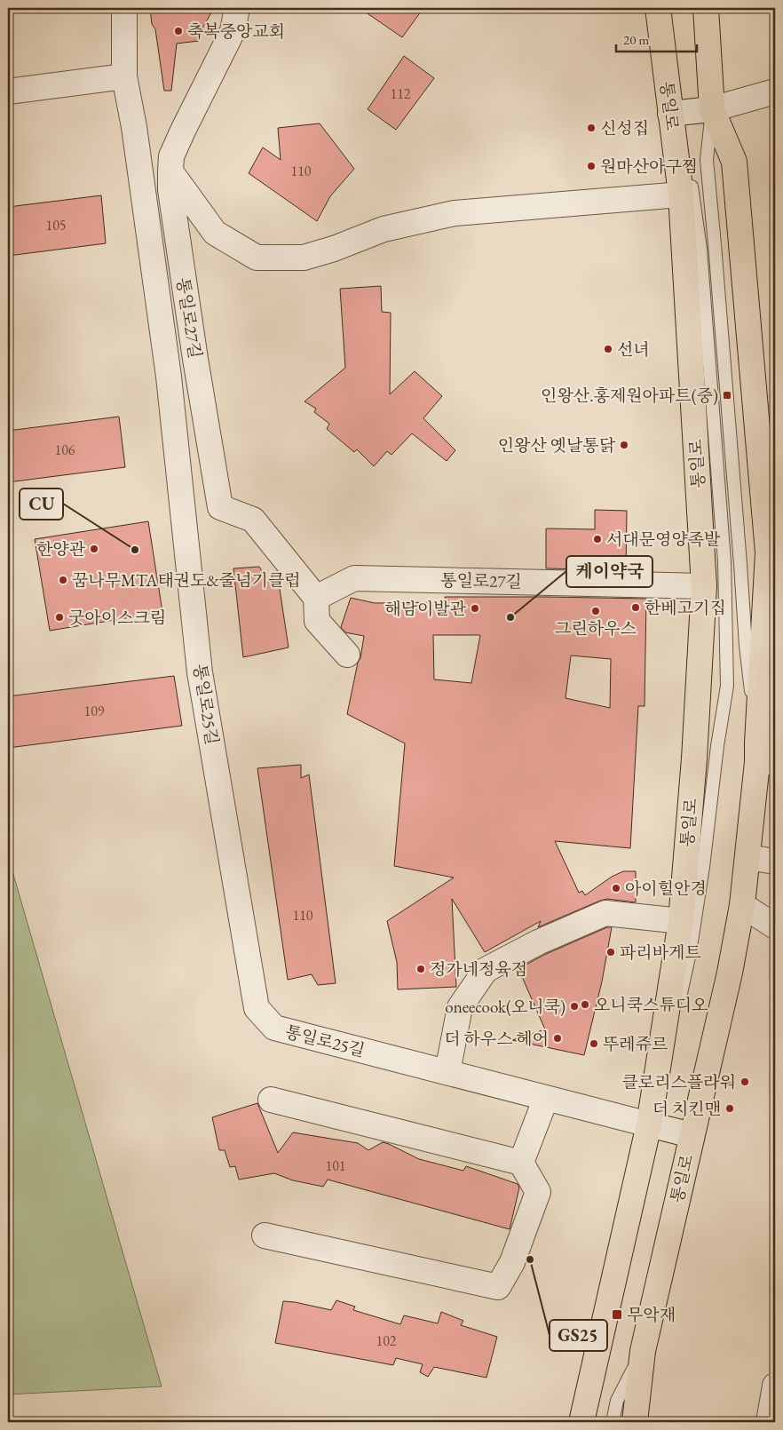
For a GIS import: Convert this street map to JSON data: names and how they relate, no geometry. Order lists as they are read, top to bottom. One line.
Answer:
{"streets":{"main road":["통일로"],"street":["통일로27길","통일로25길"]},"crossings":[["통일로","통일로27길"],["통일로","통일로25길"]],"places":{"other":["축복중앙교회","신성집","원마산아구찜","선녀","인왕산 옛날통닭","서대문영양족발","한양관","CU","꿈나무MTA태권도&줄넘기클럽","한베고기집","해남이발관","그린하우스","굿아이스크림","케이약국","아이힐안경","파리바게트","정가네정육점","오니쿡스튜디오","oneecook(오니쿡)","더 하우스 헤어","뚜레쥬르","클로리스플라워","더 치킨맨","GS25"],"transit":["인왕산.홍제원아파트(중)","무악재"]},"house_numbers":["112","110","105","106","109","110","101","102"],"scale_bar":"20 m"}
